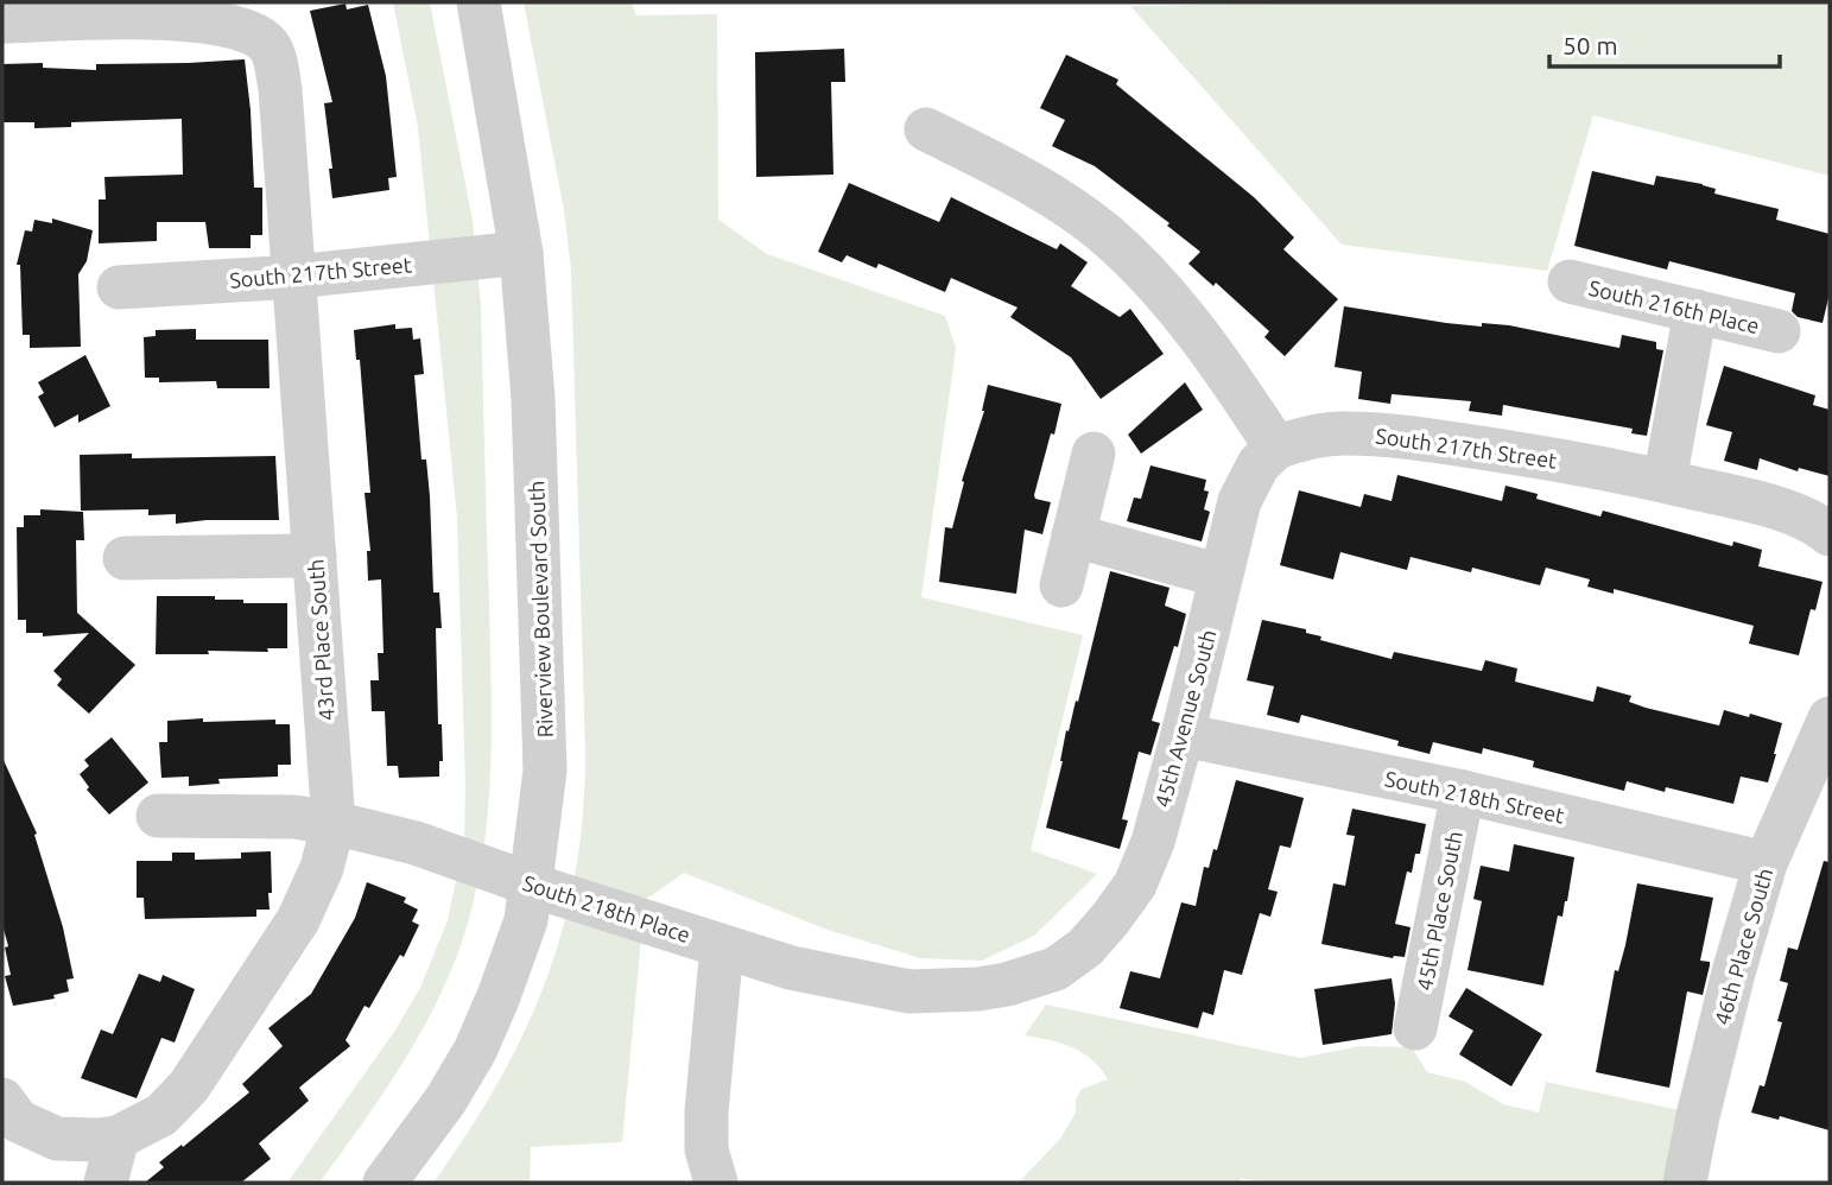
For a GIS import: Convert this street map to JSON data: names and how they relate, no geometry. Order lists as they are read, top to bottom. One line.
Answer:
{"streets":{"street":["South 217th Street","South 216th Place","Riverview Boulevard South","43rd Place South","45th Avenue South","South 218th Street","South 218th Place","45th Place South","46th Place South"]},"crossings":[["South 217th Street","Riverview Boulevard South"],["South 217th Street","43rd Place South"],["South 217th Street","45th Avenue South"],["Riverview Boulevard South","South 218th Place"],["43rd Place South","South 218th Place"],["45th Avenue South","South 218th Street"],["45th Avenue South","South 218th Place"],["South 218th Street","45th Place South"],["South 218th Street","46th Place South"]],"scale_bar":"50 m"}
